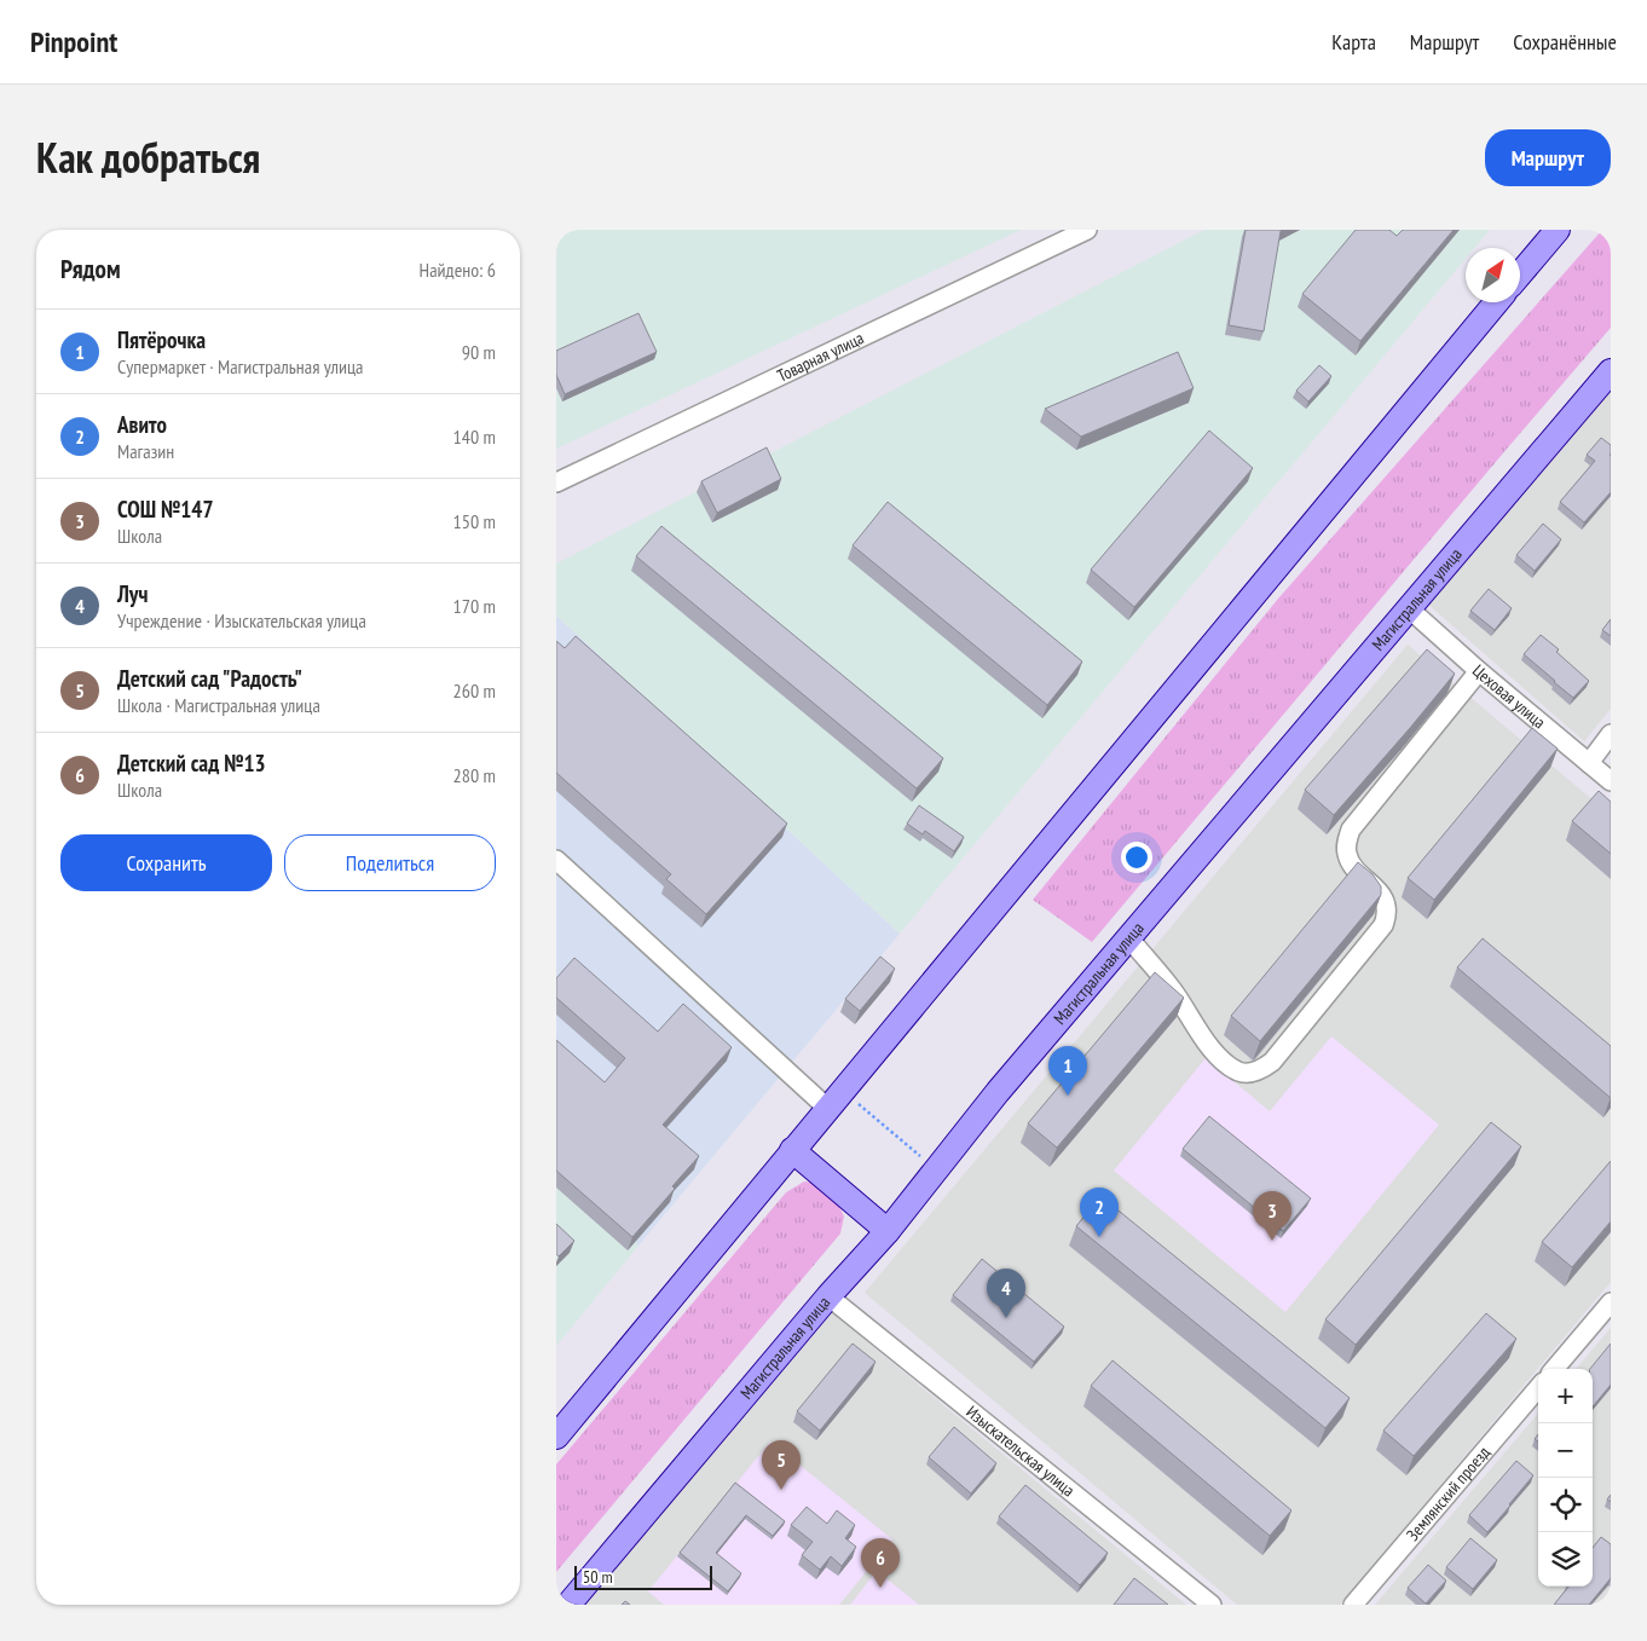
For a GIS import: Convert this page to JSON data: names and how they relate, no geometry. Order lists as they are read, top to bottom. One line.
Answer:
{"streets":{"main road":["Магистральная улица"],"street":["Товарная улица","Цеховая улица","Изыскательская улица","Землянский проезд"]},"crossings":[["Магистральная улица","Цеховая улица"],["Магистральная улица","Изыскательская улица"]],"scale_bar":"50 m","north":"top right","page":{"header":"Pinpoint","nav":["Карта","Маршрут","Сохранённые"],"title":"Как добраться","buttons":["Маршрут",["Сохранить","Поделиться"]],"heading":["Рядом","Найдено: 6"],"list":[{"mark":"1","name":"Пятёрочка","note":"Супермаркет · Магистральная улица","value":"90 m"},{"mark":"2","name":"Авито","note":"Магазин","value":"140 m"},{"mark":"3","name":"СОШ №147","note":"Школа","value":"150 m"},{"mark":"4","name":"Луч","note":"Учреждение · Изыскательская улица","value":"170 m"},{"mark":"5","name":"Детский сад \"Радость\"","note":"Школа · Магистральная улица","value":"260 m"},{"mark":"6","name":"Детский сад №13","note":"Школа","value":"280 m"}],"pins":["1","2","3","4","5","6"],"map_buttons":["+","−"],"scale":"50 m"}}
